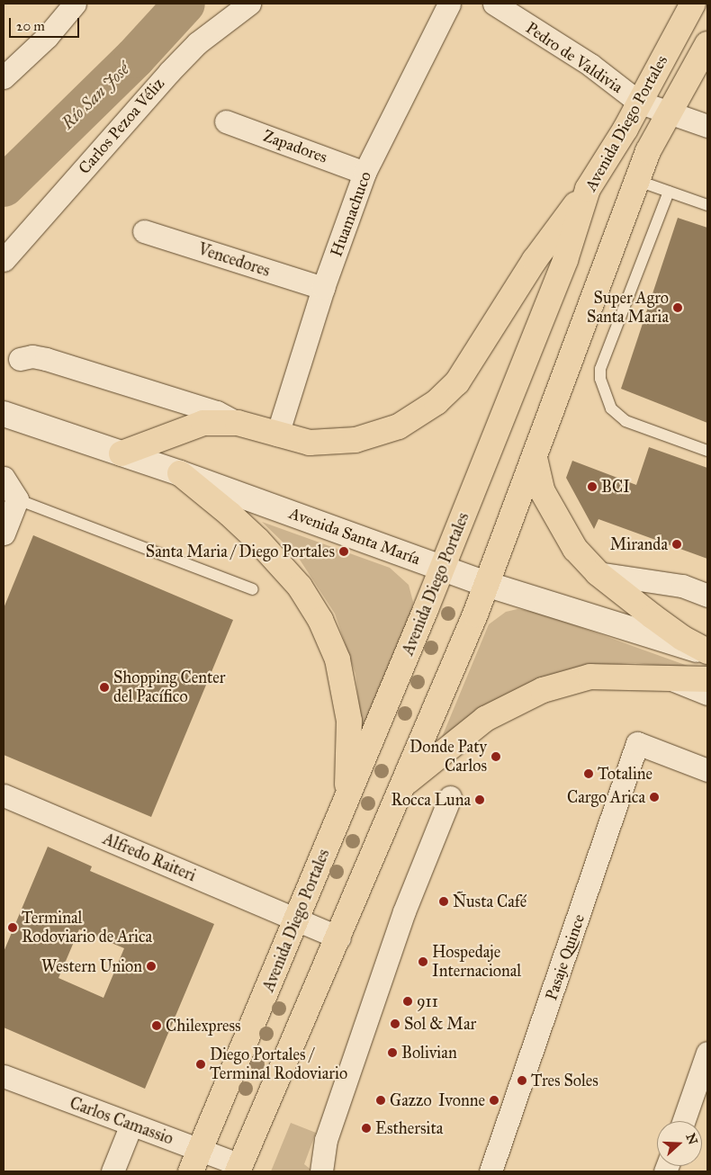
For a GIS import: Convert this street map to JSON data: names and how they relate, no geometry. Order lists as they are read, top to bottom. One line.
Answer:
{"streets":{"main road":["Avenida Diego Portales","Avenida Santa María"],"street":["Pedro de Valdivia","Carlos Pezoa Véliz","Zapadores","Huamachuco","Vencedores","Alfredo Raiteri","Pasaje Quince","Carlos Camassio"]},"crossings":[["Pedro de Valdivia","Avenida Diego Portales"],["Avenida Diego Portales","Avenida Santa María"],["Avenida Diego Portales","Alfredo Raiteri"],["Avenida Diego Portales","Carlos Camassio"],["Zapadores","Huamachuco"],["Huamachuco","Vencedores"]],"water":["Río San José"],"places":["Super Agro Santa Maria","BCI","Miranda","Santa Maria / Diego Portales","Shopping Center del Pacífico","Donde Paty Carlos","Totaline","Cargo Arica","Rocca Luna","Ñusta Café","Terminal Rodoviario de Arica","Hospedaje Internacional","Western Union","911","Sol & Mar","Chilexpress","Bolivian","Diego Portales / Terminal Rodoviario","Tres Soles","Gazzo","Ivonne","Esthersita"],"scale_bar":"20 m","north":"right"}
